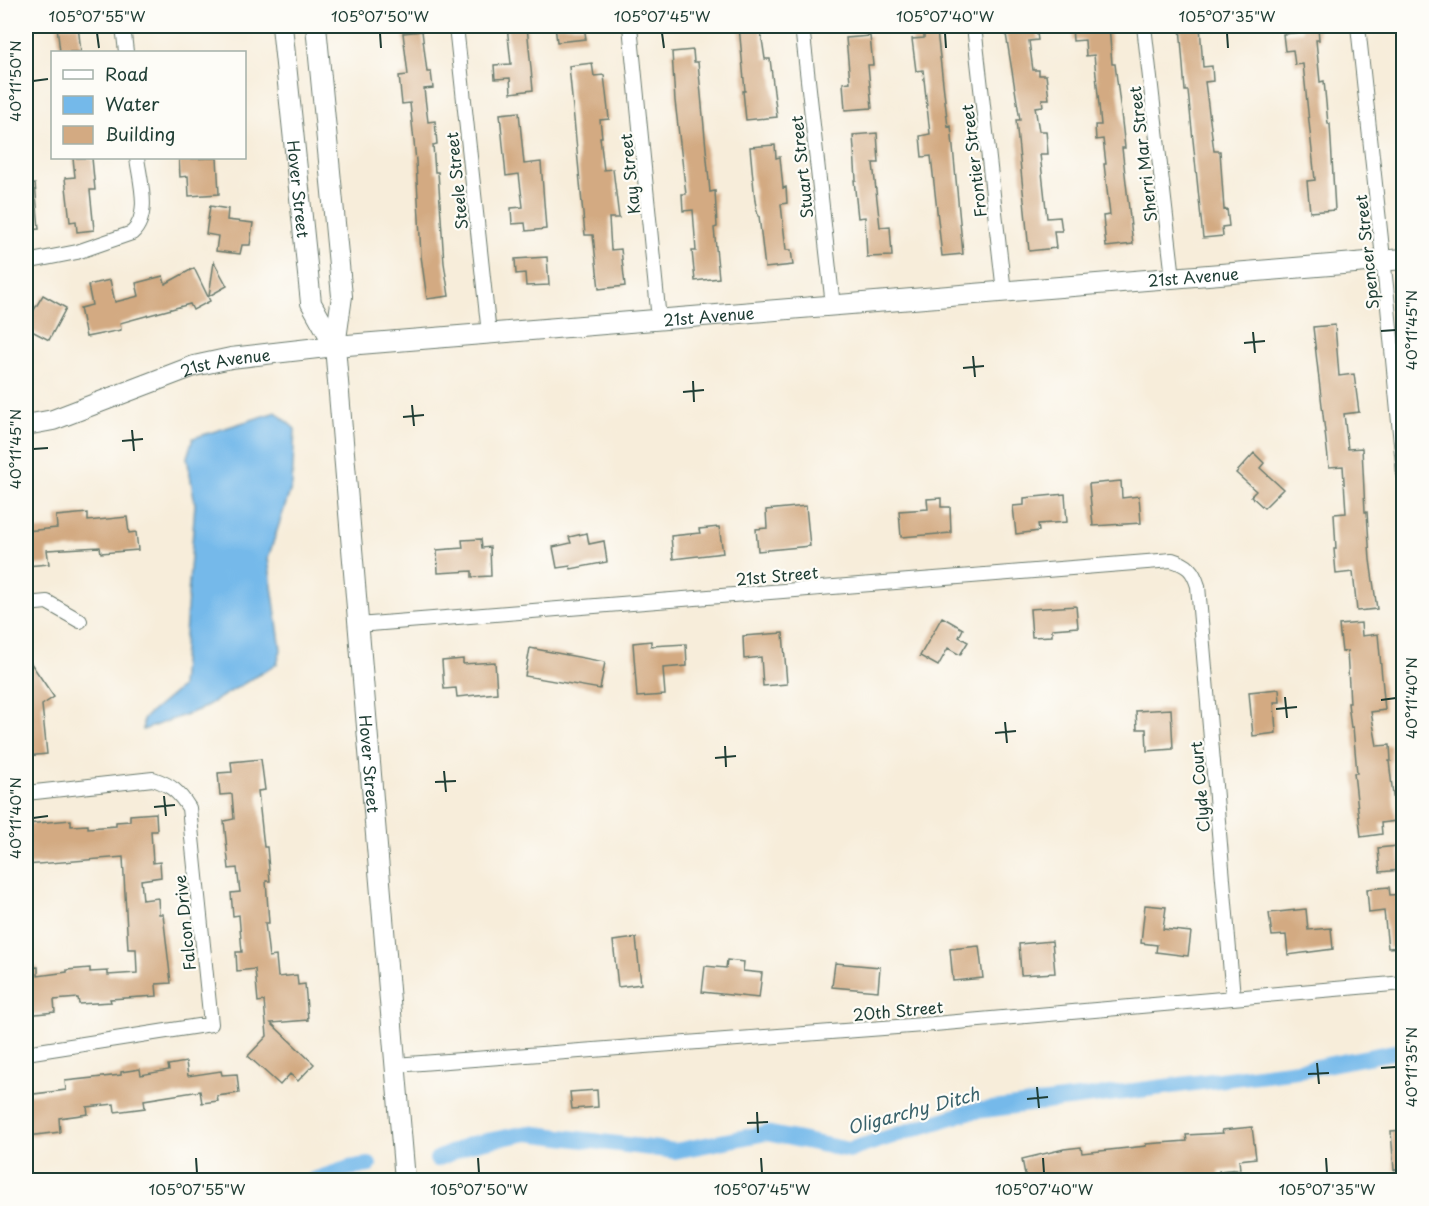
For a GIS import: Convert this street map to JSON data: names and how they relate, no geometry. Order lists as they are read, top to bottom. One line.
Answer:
{"streets":{"main road":["Hover Street","21st Avenue"],"street":["Sherri Mar Street","Frontier Street","Stuart Street","Kay Street","Steele Street","Spencer Street","21st Street","Clyde Court","Falcon Drive","20th Street"]},"crossings":[["Sherri Mar Street","21st Avenue"],["Frontier Street","21st Avenue"],["Stuart Street","21st Avenue"],["Kay Street","21st Avenue"],["Steele Street","21st Avenue"],["Hover Street","21st Avenue"],["Hover Street","21st Street"],["Hover Street","20th Street"],["Spencer Street","21st Avenue"],["21st Street","Clyde Court"],["Clyde Court","20th Street"]],"water":["Oligarchy Ditch"],"legend":["Road","Water","Building"],"coordinates":["105°07'55\"W","105°07'50\"W","105°07'45\"W","105°07'40\"W","105°07'35\"W","40°11'50\"N","40°11'45\"N","40°11'40\"N","40°11'35\"N"]}
